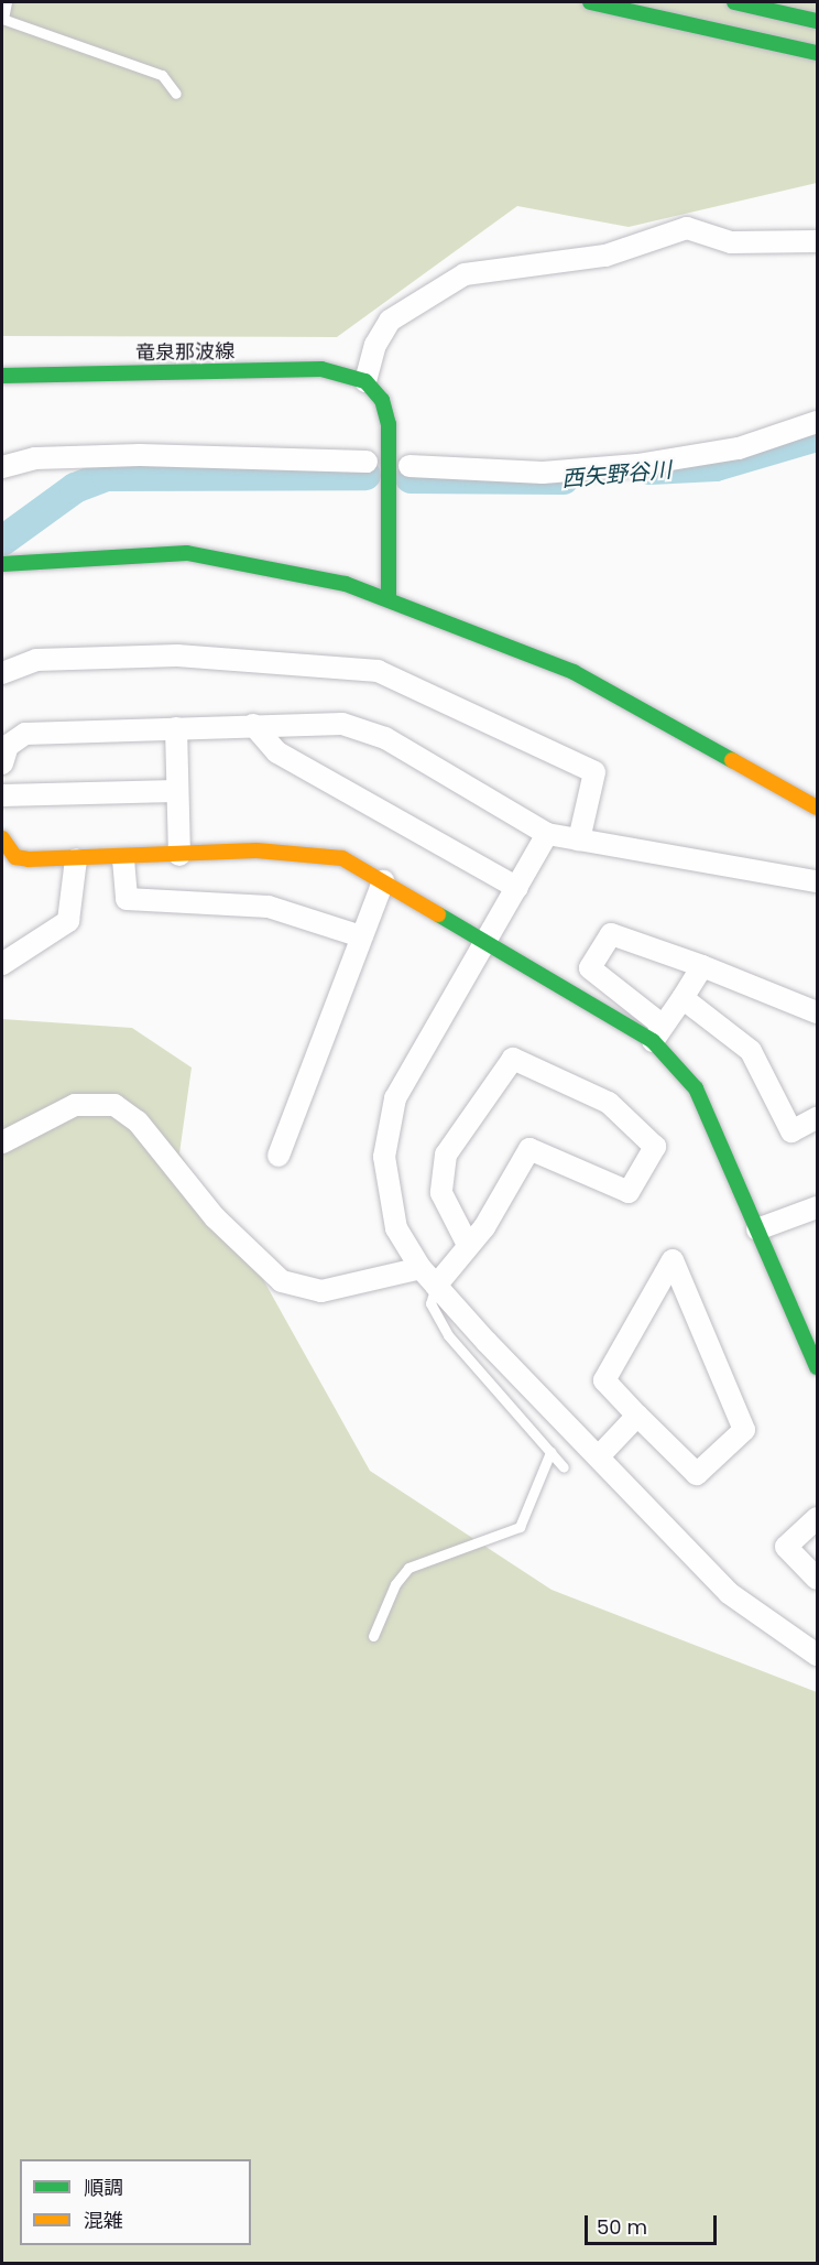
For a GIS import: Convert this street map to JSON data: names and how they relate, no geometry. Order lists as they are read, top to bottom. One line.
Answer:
{"streets":{"main road":["竜泉那波線"]},"water":["西矢野谷川"],"legend":["順調","混雑"],"scale_bar":"50 m"}
